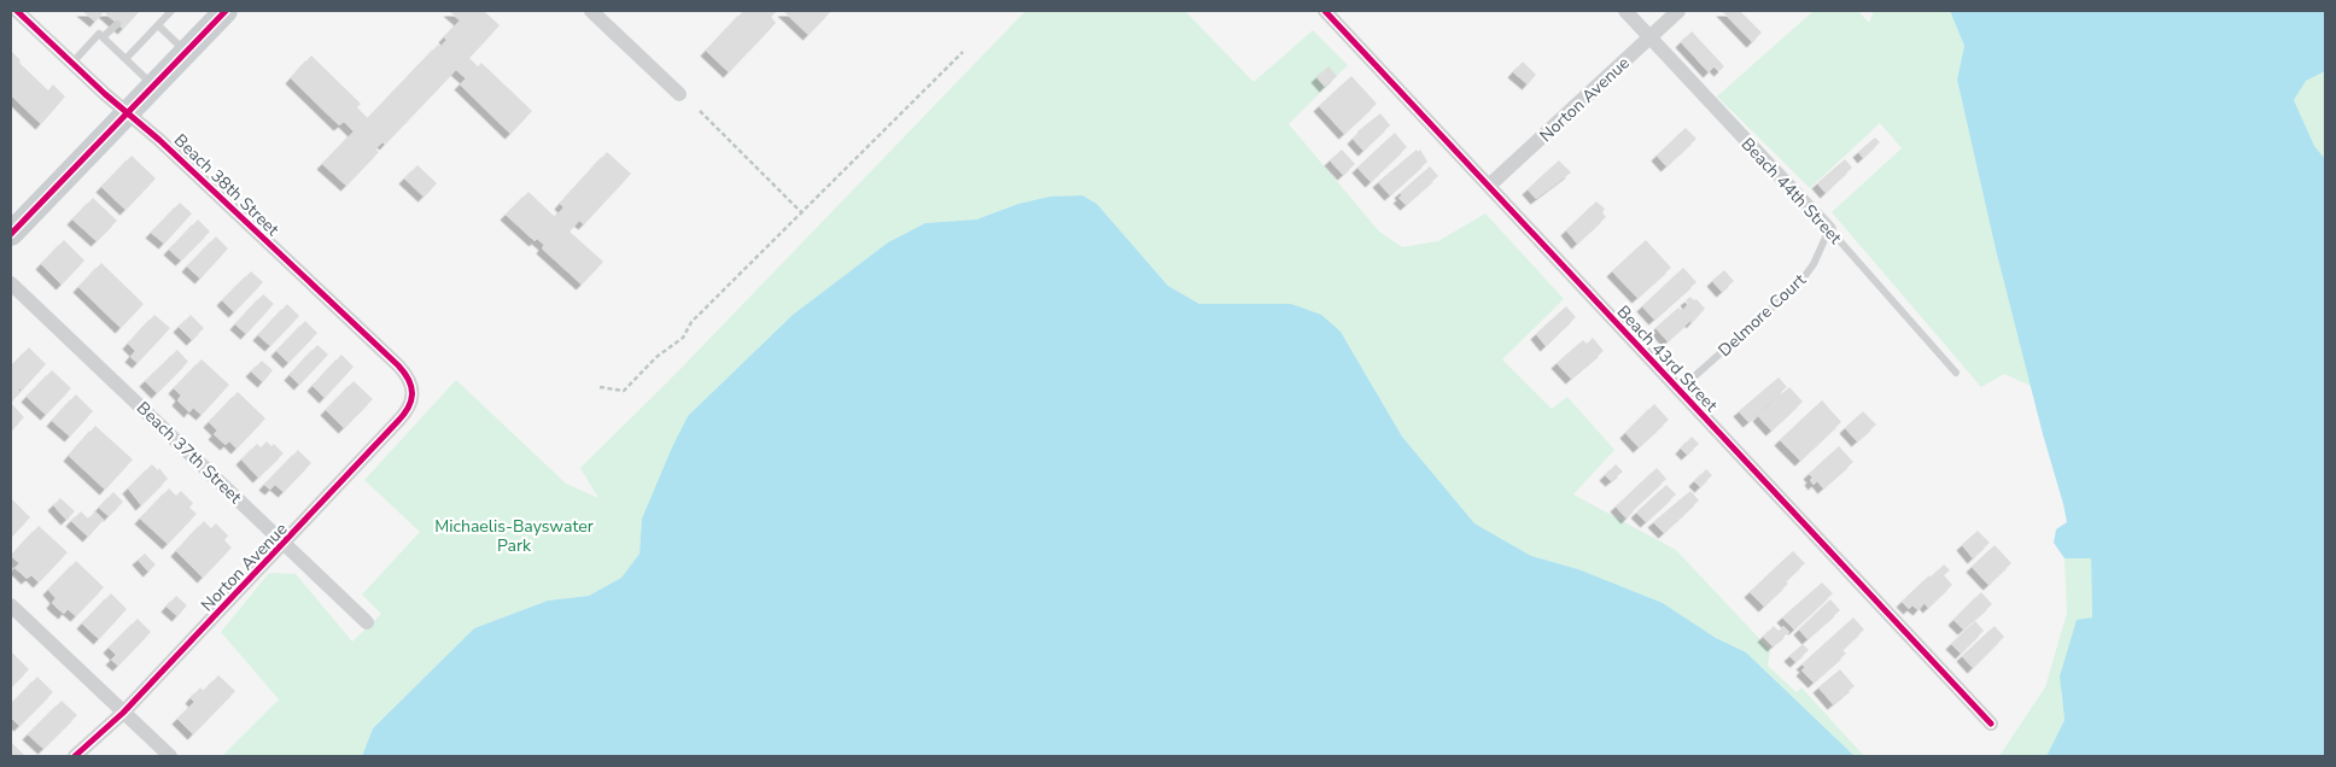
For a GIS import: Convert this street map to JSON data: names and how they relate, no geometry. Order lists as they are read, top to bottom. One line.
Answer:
{"streets":{"street":["Norton Avenue","Beach 38th Street","Beach 44th Street","Beach 43rd Street","Beach 37th Street"],"lane":["Delmore Court"]},"crossings":[["Norton Avenue","Beach 38th Street"],["Norton Avenue","Beach 44th Street"],["Norton Avenue","Beach 43rd Street"],["Norton Avenue","Beach 37th Street"],["Beach 44th Street","Delmore Court"],["Delmore Court","Beach 43rd Street"]],"parks":["Michaelis-Bayswater Park"]}
